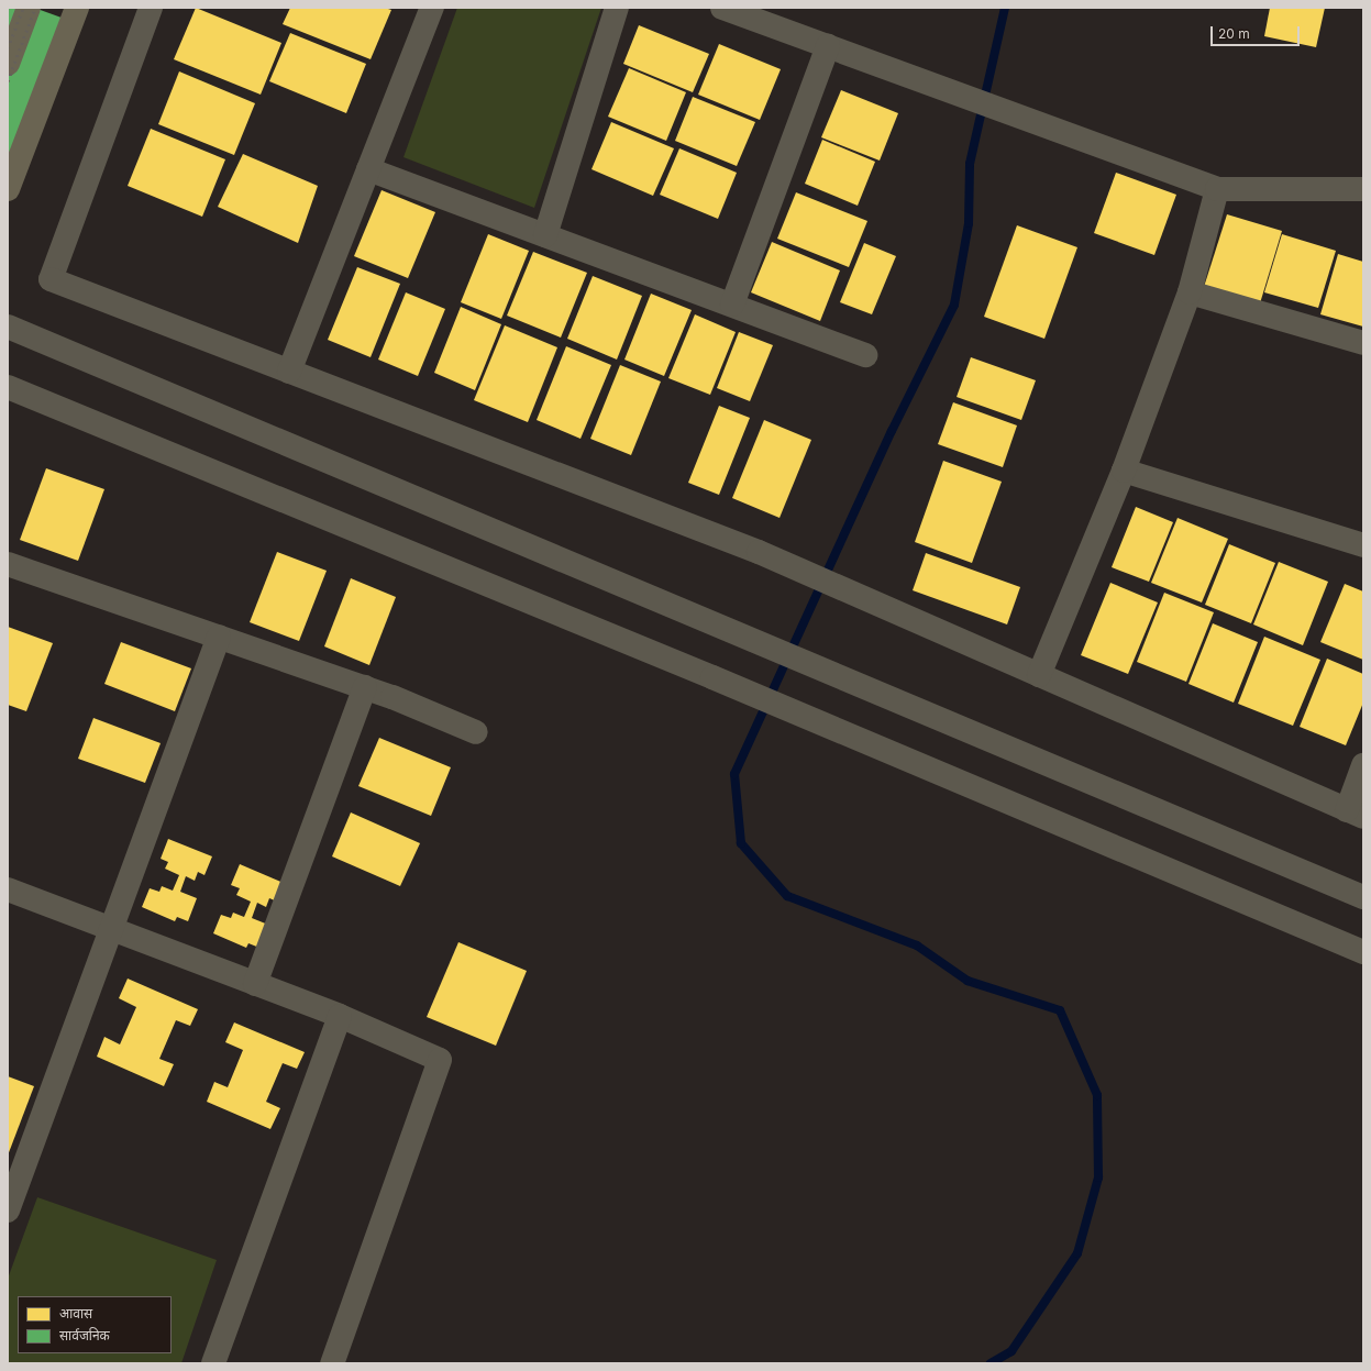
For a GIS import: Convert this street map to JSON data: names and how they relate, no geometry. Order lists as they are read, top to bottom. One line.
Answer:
{"legend":["आवास","सार्वजनिक"],"scale_bar":"20 m"}
